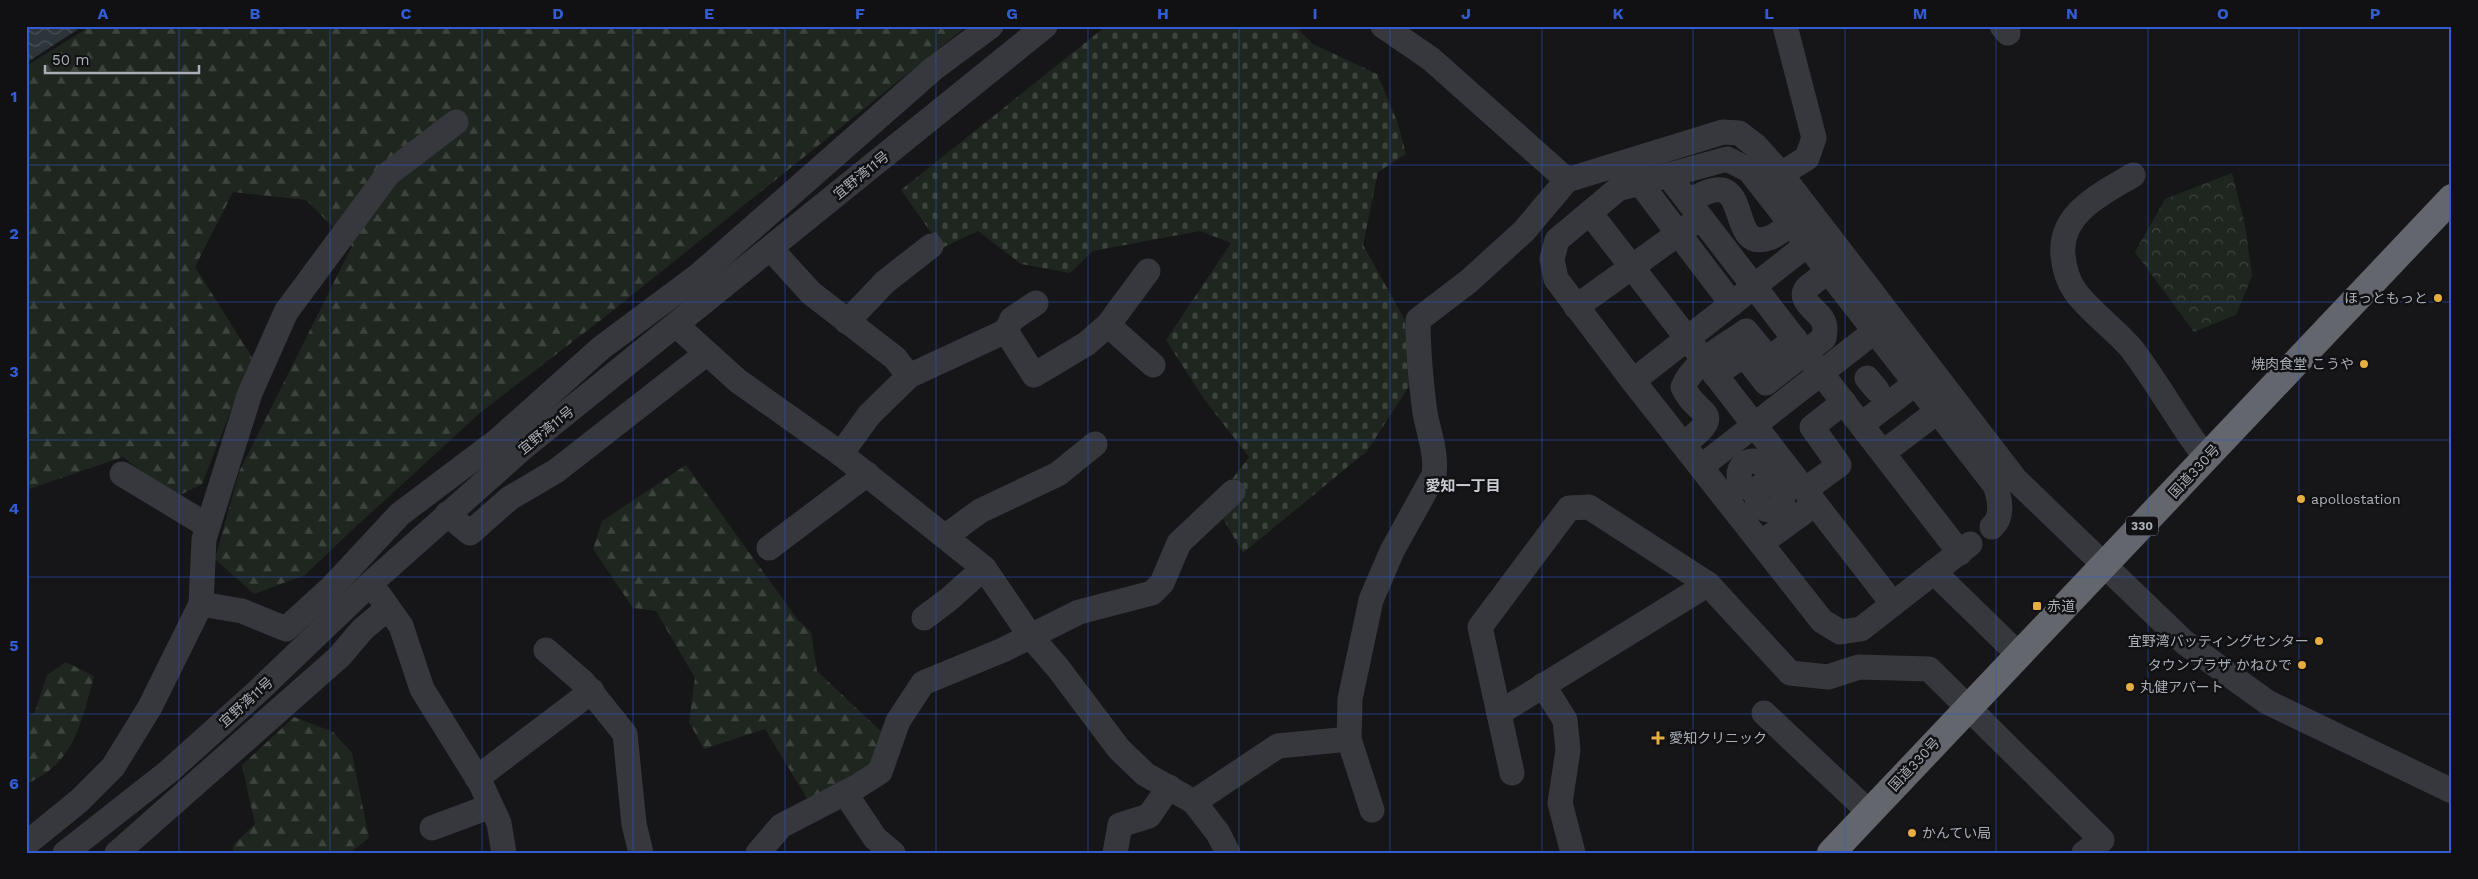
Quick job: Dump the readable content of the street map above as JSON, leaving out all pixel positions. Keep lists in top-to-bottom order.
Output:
{
  "streets": {
    "highway": ["国道330号", "330"],
    "street": ["宜野湾11号"]
  },
  "districts": ["愛知一丁目"],
  "places": {
    "other": [
      "ほっともっと",
      "焼肉食堂 こうや",
      "apollostation",
      "宜野湾バッティングセンター",
      "タウンプラザ かねひで",
      "丸健アパート",
      "かんてい局"
    ],
    "transit": ["赤道"],
    "health": ["愛知クリニック"]
  },
  "scale_bar": "50 m",
  "grid": {
    "columns": [
      "A",
      "B",
      "C",
      "D",
      "E",
      "F",
      "G",
      "H",
      "I",
      "J",
      "K",
      "L",
      "M",
      "N",
      "O",
      "P"
    ],
    "rows": [
      "1",
      "2",
      "3",
      "4",
      "5",
      "6"
    ]
  }
}
